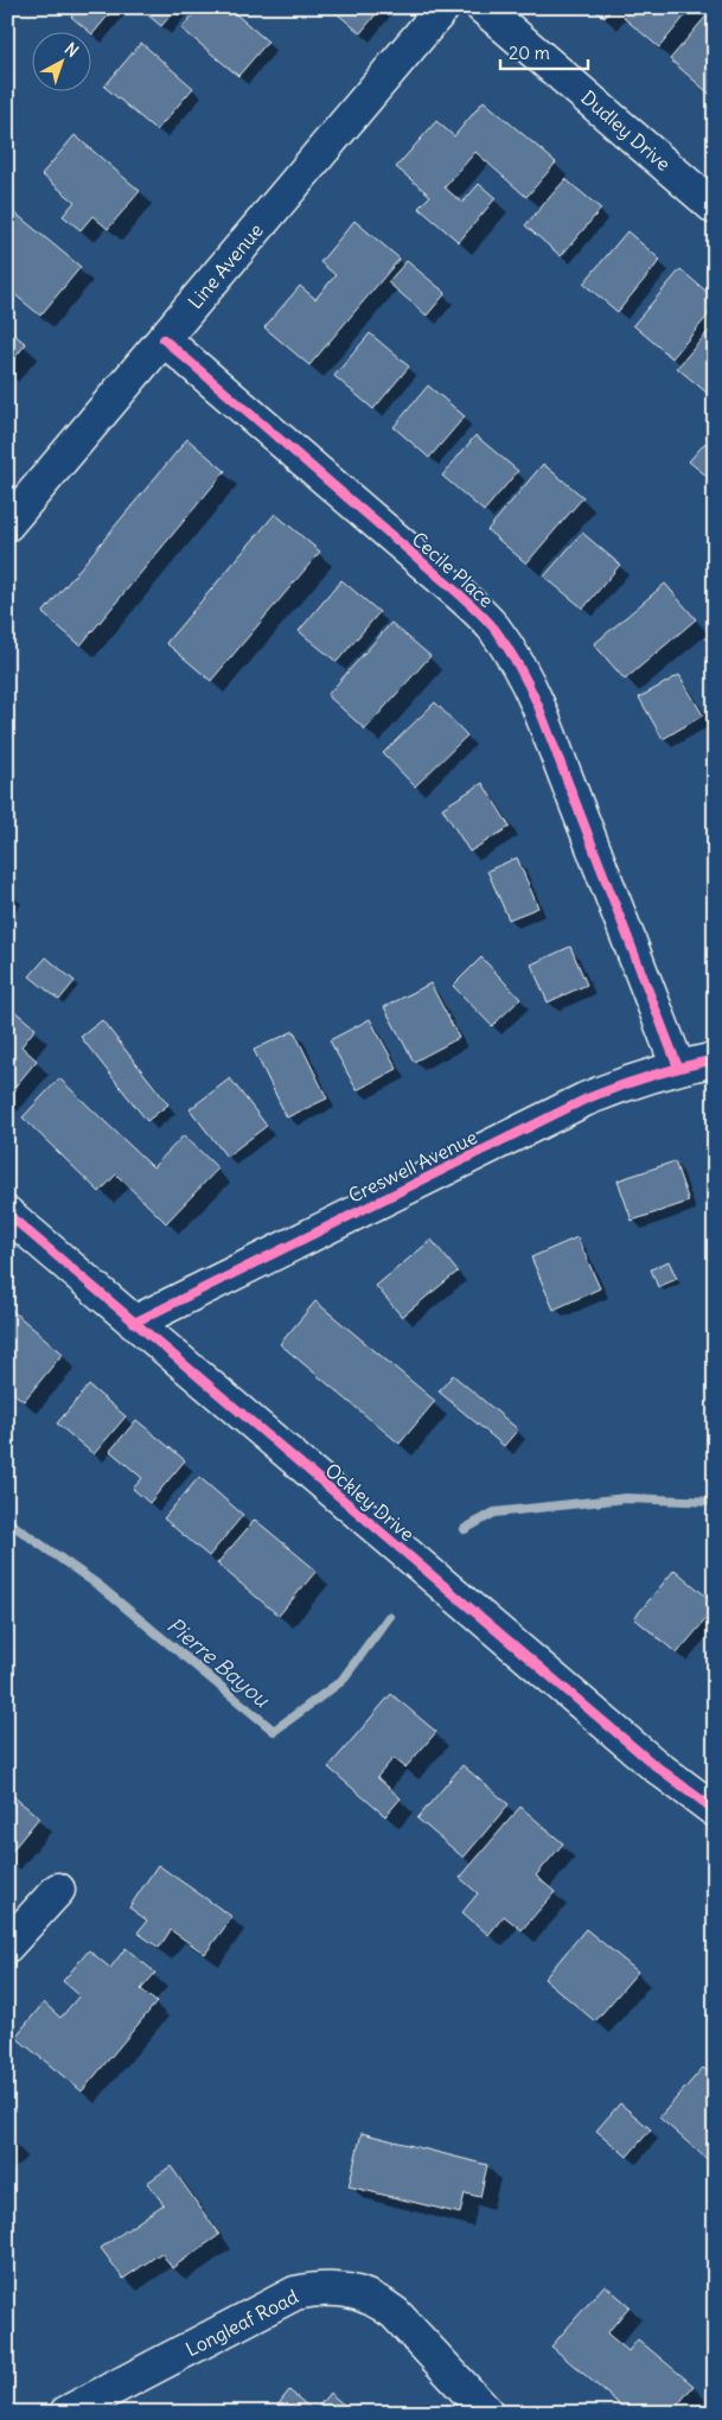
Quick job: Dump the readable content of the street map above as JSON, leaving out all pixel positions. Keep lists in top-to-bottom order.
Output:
{
  "streets": {
    "street": [
      "Dudley Drive",
      "Line Avenue",
      "Cecile Place",
      "Creswell Avenue",
      "Ockley Drive",
      "Longleaf Road"
    ]
  },
  "crossings": [
    ["Line Avenue", "Cecile Place"],
    ["Cecile Place", "Creswell Avenue"],
    ["Creswell Avenue", "Ockley Drive"]
  ],
  "water": ["Pierre Bayou"],
  "scale_bar": "20 m",
  "north": "top right"
}
